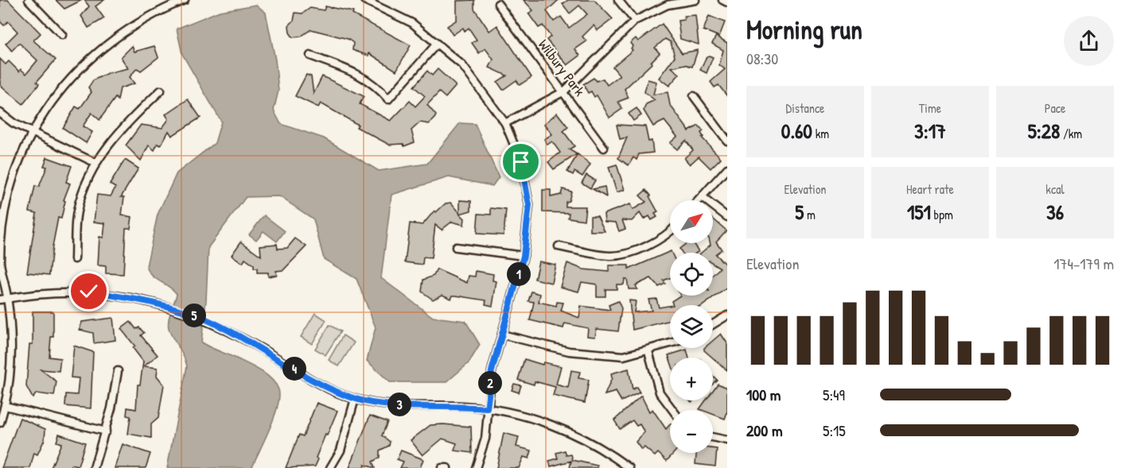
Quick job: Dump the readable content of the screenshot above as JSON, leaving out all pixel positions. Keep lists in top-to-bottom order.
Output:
{
  "streets": {
    "street": ["Wilbury Park"]
  },
  "north": "top right",
  "page": {
    "heading": ["Morning run", "08:30"],
    "stats": [
      ["Distance", "0.60 km"],
      ["Time", "3:17"],
      ["Pace", "5:28 /km"],
      ["Elevation", "5 m"],
      ["Heart rate", "151 bpm"],
      ["kcal", "36"]
    ],
    "map_buttons": ["+", "−"],
    "chart": ["Elevation", "174–179 m"],
    "pins": [
      "1",
      "5",
      "4",
      "2",
      "3"
    ],
    "list": [
      {
        "name": "100 m",
        "note": "5:49"
      },
      {
        "name": "200 m",
        "note": "5:15"
      }
    ]
  }
}
